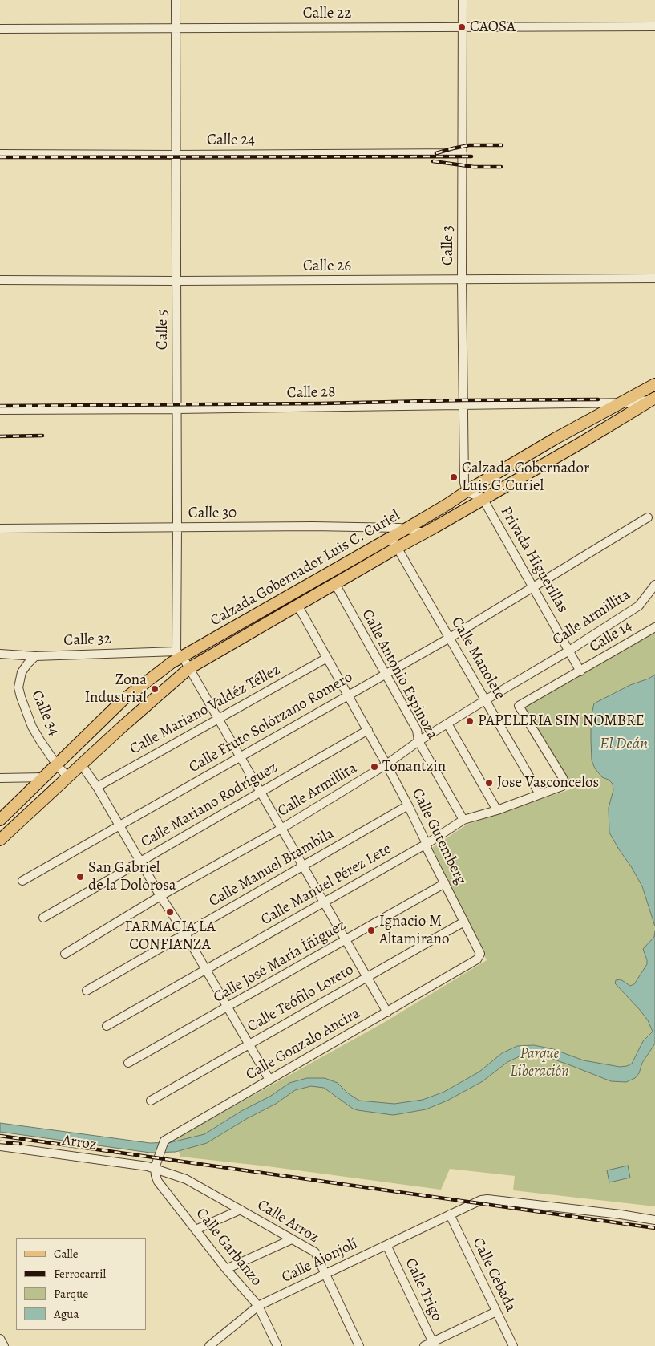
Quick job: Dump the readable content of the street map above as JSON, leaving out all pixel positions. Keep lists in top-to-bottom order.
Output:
{
  "streets": {
    "main road": ["Calzada Gobernador Luis C. Curiel"],
    "street": [
      "Calle 22",
      "Calle 24",
      "Calle 3",
      "Calle 26",
      "Calle 5",
      "Calle 28",
      "Calle 30",
      "Privada Higuerillas",
      "Calle Armillita",
      "Calle 14",
      "Calle 32",
      "Calle Manolete",
      "Calle Antonio Espinoza",
      "Calle Mariano Valdéz Téllez",
      "Calle 34",
      "Calle Fruto Solórzano Romero",
      "Calle Mariano Rodríguez",
      "Calle Gutemberg",
      "Calle Manuel Brambila",
      "Calle Manuel Pérez Lete",
      "Calle José María Íñiguez",
      "Calle Teófilo Loreto",
      "Calle Gonzalo Ancira",
      "Arroz",
      "Calle Arroz",
      "Calle Garbanzo",
      "Calle Ajonjolí",
      "Calle Cebada",
      "Calle Trigo"
    ]
  },
  "crossings": [
    ["Calle 22", "Calle 3"],
    ["Calle 22", "Calle 5"],
    ["Calle 24", "Calle 3"],
    ["Calle 24", "Calle 5"],
    ["Calle 3", "Calle 26"],
    ["Calle 3", "Calle 28"],
    ["Calle 3", "Privada Higuerillas"],
    ["Calle 3", "Calzada Gobernador Luis C. Curiel"],
    ["Calle 26", "Calle 5"],
    ["Calle 5", "Calle 28"],
    ["Calle 5", "Calle 30"],
    ["Calle 5", "Calzada Gobernador Luis C. Curiel"],
    ["Calle 5", "Calle 32"],
    ["Calle 28", "Calzada Gobernador Luis C. Curiel"],
    ["Calle 30", "Calzada Gobernador Luis C. Curiel"],
    ["Privada Higuerillas", "Calzada Gobernador Luis C. Curiel"],
    ["Privada Higuerillas", "Calle Armillita"],
    ["Privada Higuerillas", "Calle 14"],
    ["Privada Higuerillas", "Calle Fruto Solórzano Romero"],
    ["Calzada Gobernador Luis C. Curiel", "Calle 32"],
    ["Calzada Gobernador Luis C. Curiel", "Calle Manolete"],
    ["Calzada Gobernador Luis C. Curiel", "Calle Antonio Espinoza"],
    ["Calzada Gobernador Luis C. Curiel", "Calle 34"],
    ["Calzada Gobernador Luis C. Curiel", "Calle Gutemberg"],
    ["Calle Armillita", "Calle Manolete"],
    ["Calle Armillita", "Calle Antonio Espinoza"],
    ["Calle Armillita", "Calle Gutemberg"],
    ["Calle 14", "Calle Manuel Pérez Lete"],
    ["Calle 32", "Calle 34"],
    ["Calle Manolete", "Calle Fruto Solórzano Romero"],
    ["Calle Manolete", "Calle Manuel Pérez Lete"],
    ["Calle Antonio Espinoza", "Calle Fruto Solórzano Romero"],
    ["Calle Antonio Espinoza", "Calle Manuel Pérez Lete"],
    ["Calle Mariano Valdéz Téllez", "Calle Gutemberg"],
    ["Calle Fruto Solórzano Romero", "Calle Gutemberg"],
    ["Calle Mariano Rodríguez", "Calle Gutemberg"],
    ["Calle Gutemberg", "Calle Manuel Brambila"],
    ["Calle Gutemberg", "Calle Manuel Pérez Lete"],
    ["Calle Gutemberg", "Calle José María Íñiguez"],
    ["Calle Gutemberg", "Calle Teófilo Loreto"],
    ["Calle Gutemberg", "Calle Gonzalo Ancira"],
    ["Calle Gonzalo Ancira", "Arroz"],
    ["Calle Gonzalo Ancira", "Calle Arroz"],
    ["Calle Gonzalo Ancira", "Calle Garbanzo"],
    ["Arroz", "Calle Arroz"],
    ["Arroz", "Calle Garbanzo"],
    ["Calle Arroz", "Calle Garbanzo"],
    ["Calle Arroz", "Calle Ajonjolí"],
    ["Calle Garbanzo", "Calle Ajonjolí"],
    ["Calle Ajonjolí", "Calle Cebada"],
    ["Calle Ajonjolí", "Calle Trigo"]
  ],
  "water": ["El Deán"],
  "parks": ["Parque Liberación"],
  "places": [
    "CAOSA",
    "Calzada Gobernador Luis G.Curiel",
    "Zona Industrial",
    "PAPELERIA SIN NOMBRE",
    "Tonantzin",
    "Jose Vasconcelos",
    "San Gabriel de la Dolorosa",
    "FARMACIA LA CONFIANZA",
    "Ignacio M Altamirano"
  ],
  "legend": [
    "Calle",
    "Ferrocarril",
    "Parque",
    "Agua"
  ]
}
